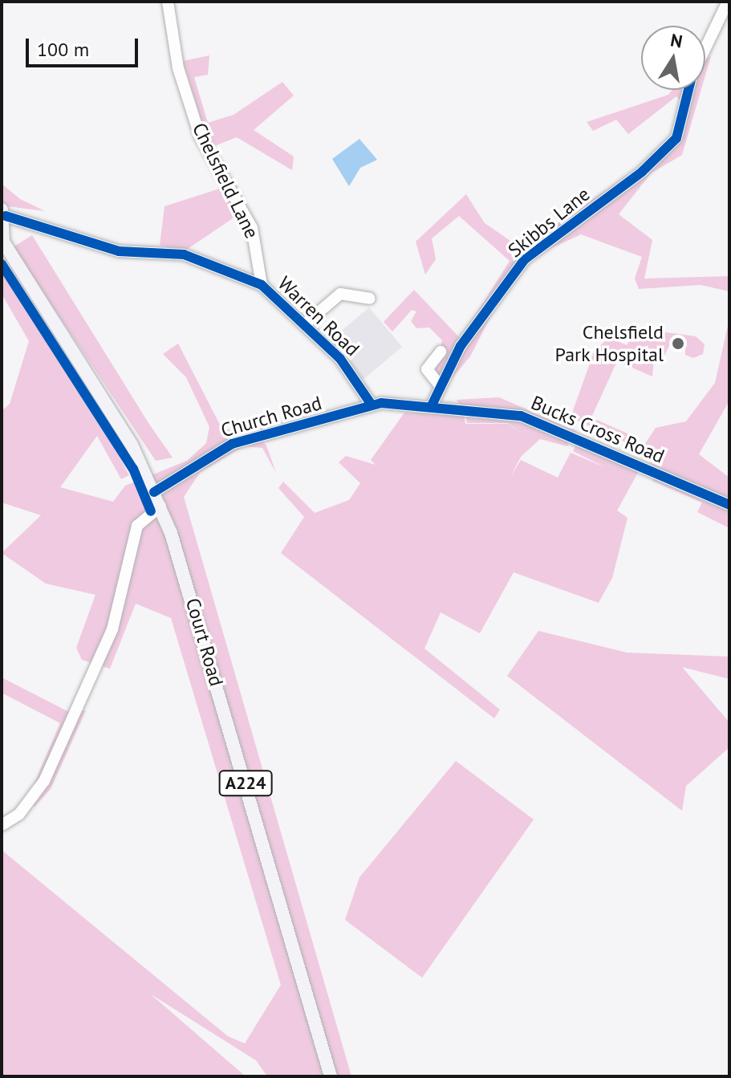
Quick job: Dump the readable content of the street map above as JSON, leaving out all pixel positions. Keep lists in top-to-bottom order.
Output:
{
  "streets": {
    "main road": ["Court Road", "A224"],
    "street": [
      "Chelsfield Lane",
      "Skibbs Lane",
      "Warren Road",
      "Church Road",
      "Bucks Cross Road"
    ]
  },
  "crossings": [
    ["Chelsfield Lane", "Warren Road"],
    ["Skibbs Lane", "Bucks Cross Road"],
    ["Warren Road", "Church Road"],
    ["Warren Road", "Bucks Cross Road"],
    ["Warren Road", "Court Road"],
    ["Church Road", "Bucks Cross Road"],
    ["Church Road", "Court Road"]
  ],
  "places": ["Chelsfield Park Hospital"],
  "scale_bar": "100 m",
  "north": "top"
}
